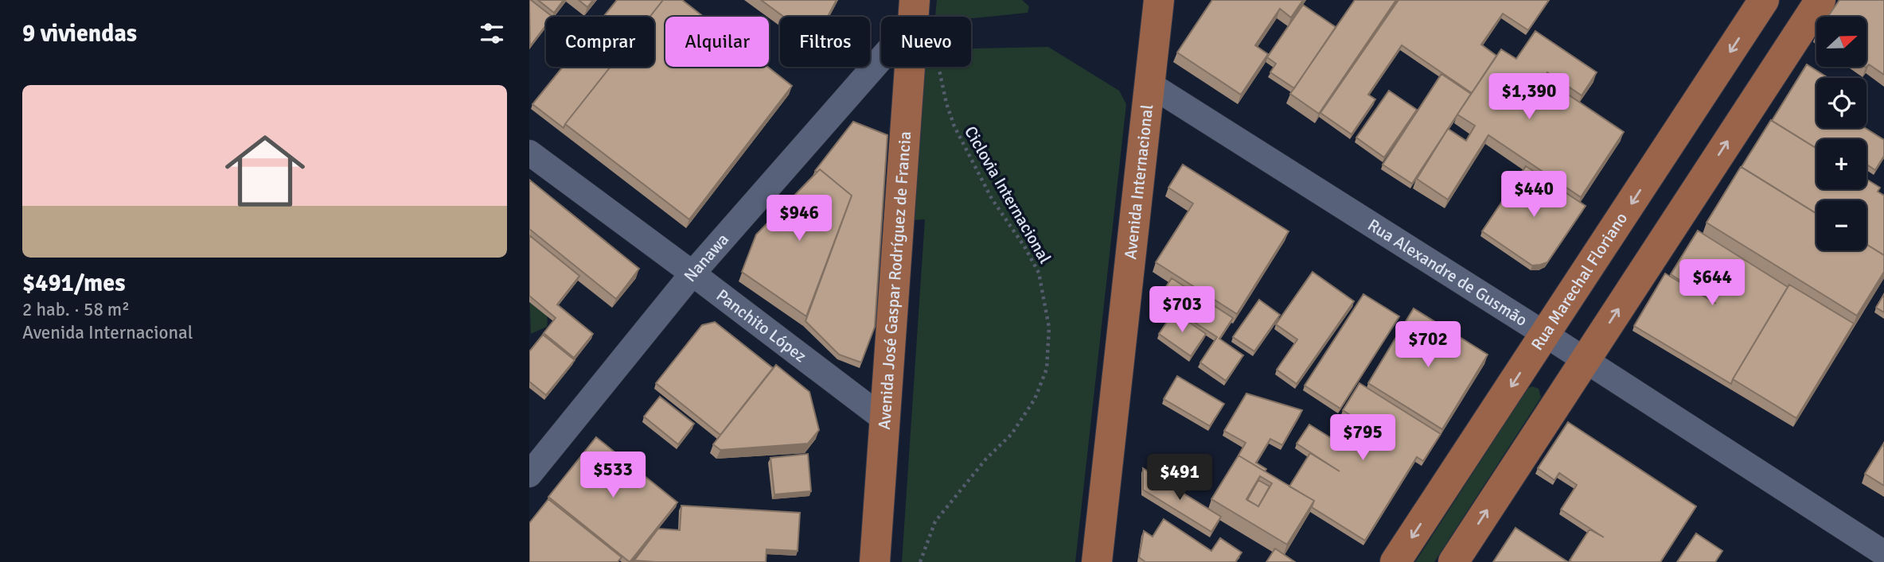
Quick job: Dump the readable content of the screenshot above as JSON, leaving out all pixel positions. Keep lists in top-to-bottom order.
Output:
{
  "streets": {
    "main road": ["Avenida Internacional", "Avenida José Gaspar Rodríguez de Francia", "Rua Marechal Floriano"],
    "street": ["Nanawa", "Rua Alexandre de Gusmão", "Panchito López"],
    "path": ["Ciclovia Internacional"]
  },
  "crossings": [
    ["Avenida Internacional", "Rua Alexandre de Gusmão"],
    ["Nanawa", "Avenida José Gaspar Rodríguez de Francia"],
    ["Nanawa", "Panchito López"],
    ["Rua Alexandre de Gusmão", "Rua Marechal Floriano"],
    ["Avenida José Gaspar Rodríguez de Francia", "Panchito López"]
  ],
  "north": "right",
  "page": {
    "heading": "9 viviendas",
    "map_buttons": ["+", "−"],
    "chip": [
      "Comprar",
      "Alquilar",
      "Filtros",
      "Nuevo"
    ],
    "list": [
      {
        "name": "$491/mes",
        "note": "2 hab. · 58 m² · Avenida Internacional"
      }
    ],
    "price": [
      "$1,390",
      "$440",
      "$946",
      "$644",
      "$703",
      "$702",
      "$795",
      "$533",
      "$491"
    ]
  }
}
